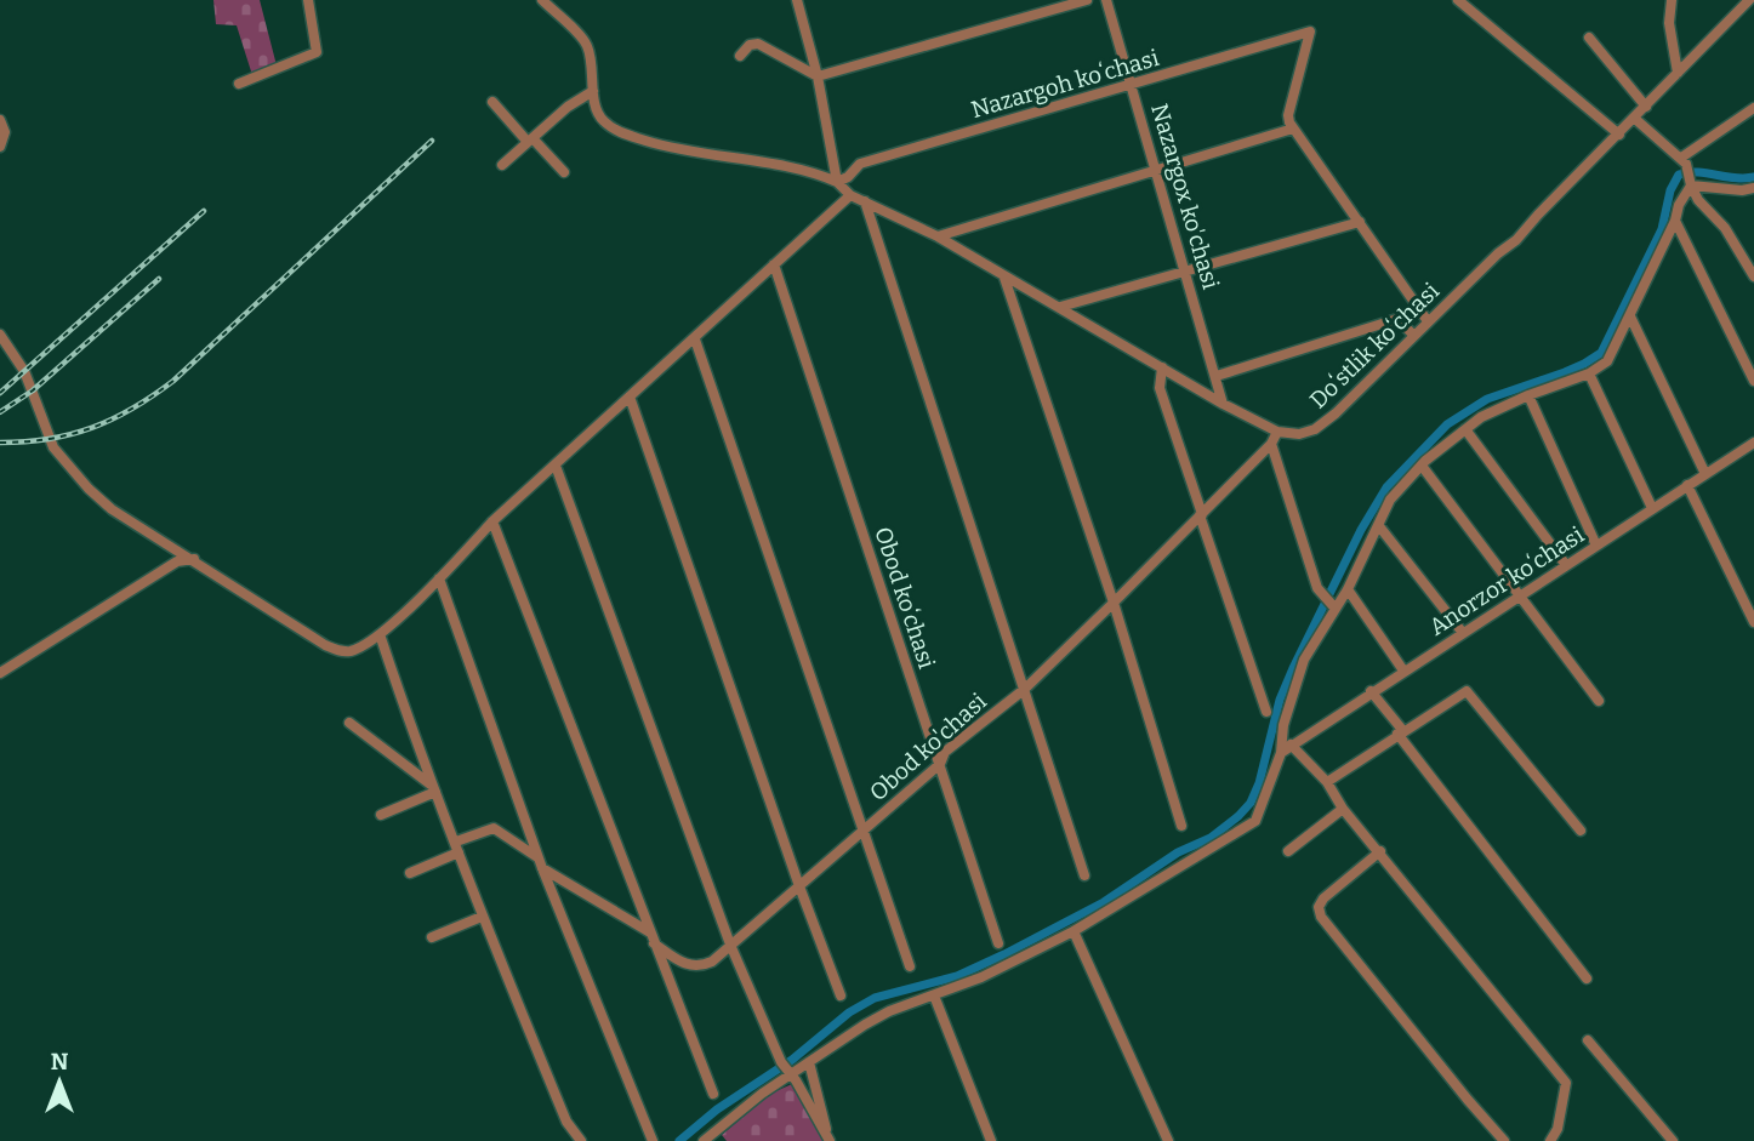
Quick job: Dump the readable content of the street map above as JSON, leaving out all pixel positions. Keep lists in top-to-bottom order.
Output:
{
  "streets": {
    "street": [
      "Nazargoh koʻchasi",
      "Nazargox ko'chasi",
      "Doʻstlik koʻchasi",
      "Anorzor koʻchasi",
      "Obod koʻchasi",
      "Obod ko'chasi"
    ]
  },
  "crossings": [
    ["Nazargoh koʻchasi", "Nazargox ko'chasi"],
    ["Doʻstlik koʻchasi", "Obod ko'chasi"],
    ["Obod koʻchasi", "Obod ko'chasi"]
  ],
  "north": "top"
}
